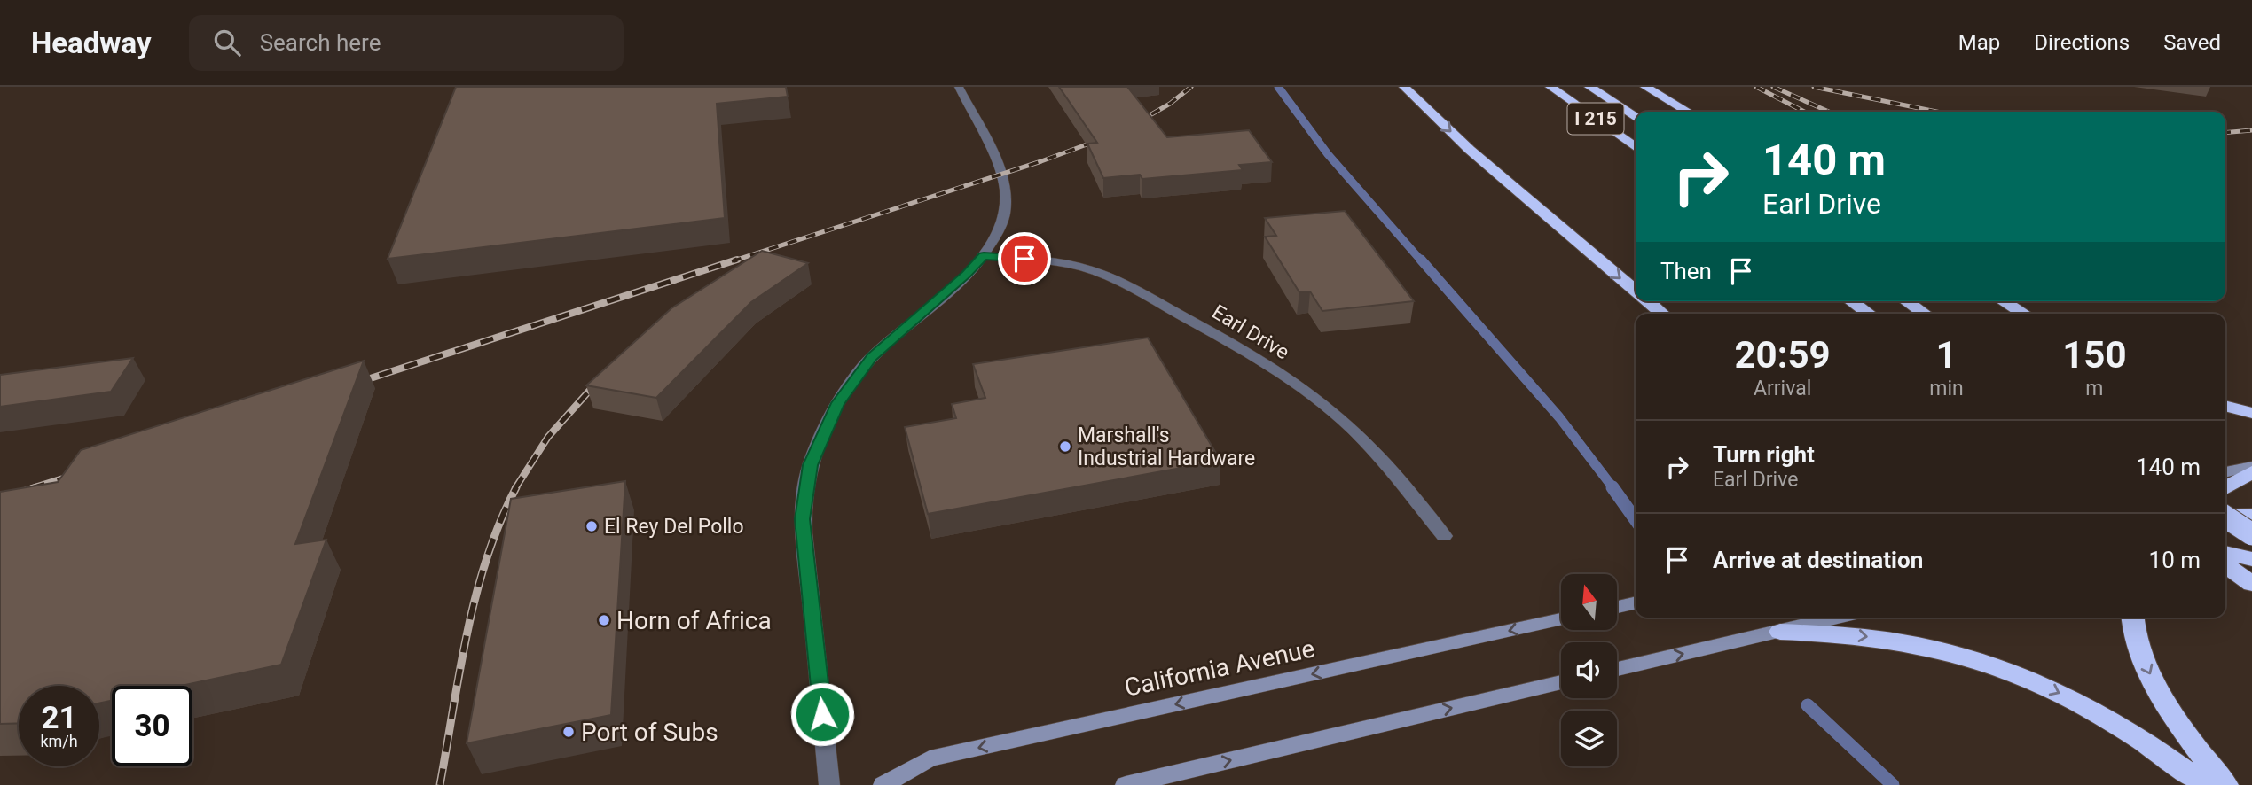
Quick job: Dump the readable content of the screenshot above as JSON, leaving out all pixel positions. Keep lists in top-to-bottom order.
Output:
{
  "streets": {
    "highway": ["I 215"],
    "main road": ["California Avenue"],
    "street": ["Earl Drive"]
  },
  "places": [
    "Marshall's Industrial Hardware",
    "El Rey Del Pollo",
    "Horn of Africa",
    "Port of Subs"
  ],
  "north": "top",
  "page": {
    "header": "Headway",
    "search": "Search here",
    "nav": ["Map", "Directions", "Saved"],
    "turn": ["140 m", "Earl Drive"],
    "then": "Then",
    "eta": [
      "20:59",
      "Arrival",
      "1",
      "min",
      "150",
      "m"
    ],
    "list": [
      {
        "name": "Turn right",
        "note": "Earl Drive",
        "value": "140 m"
      },
      {
        "name": "Arrive at destination",
        "value": "10 m"
      }
    ],
    "speed": "21 km/h",
    "limit": "30"
  }
}
